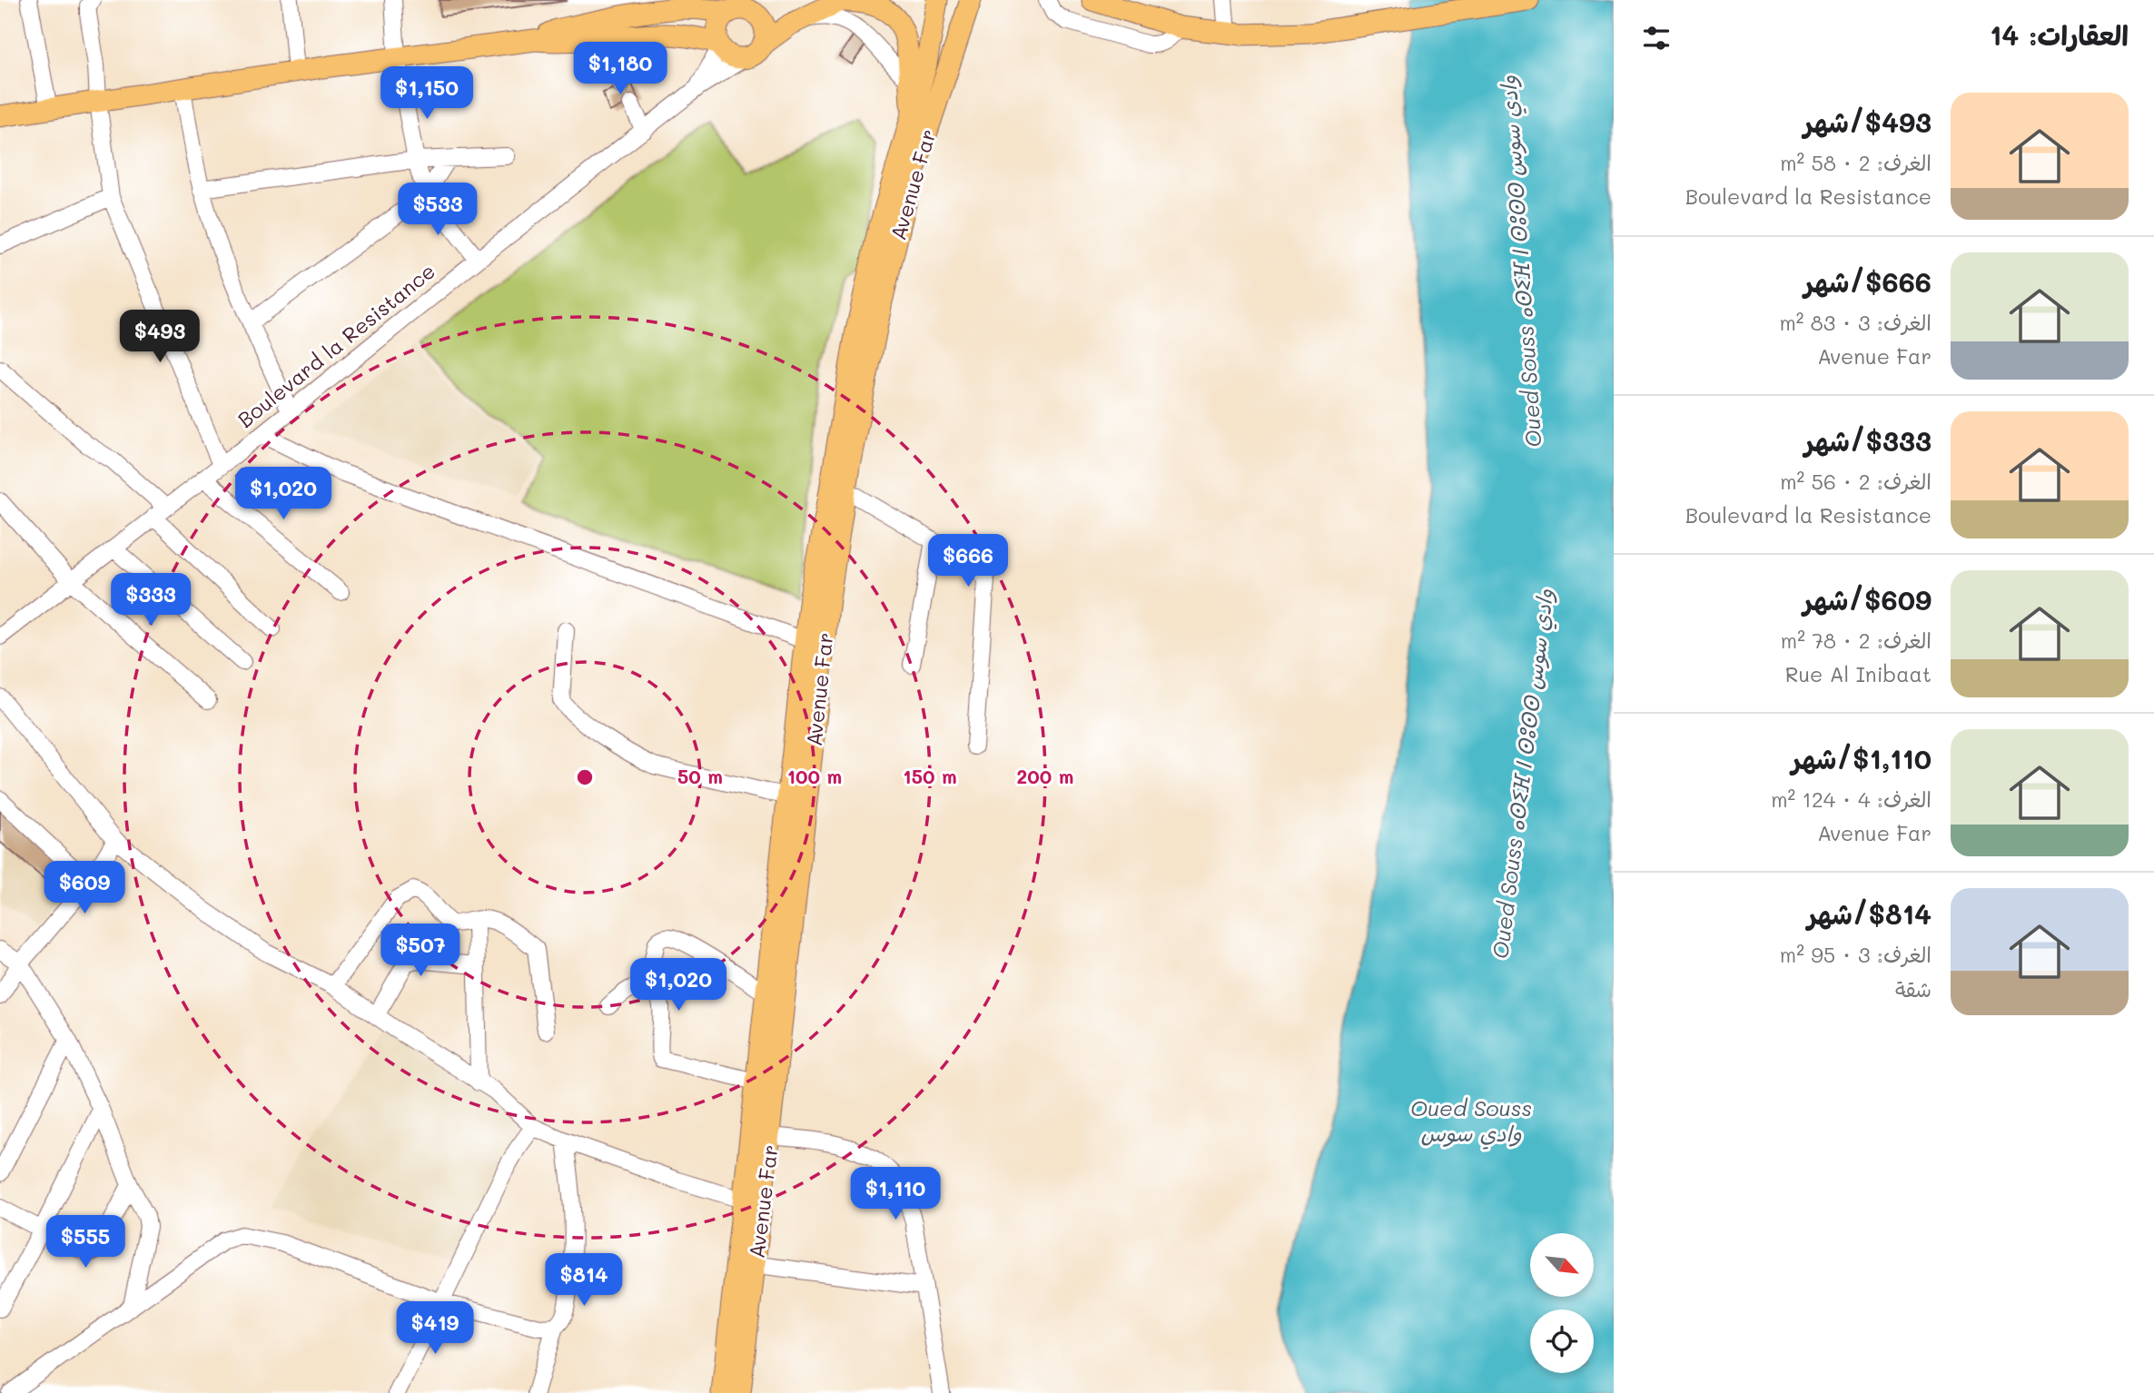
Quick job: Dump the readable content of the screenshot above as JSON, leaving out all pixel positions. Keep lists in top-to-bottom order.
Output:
{
  "streets": {
    "main road": ["Avenue Far"],
    "street": ["Boulevard la Resistance"]
  },
  "water": ["Oued Souss ⴰⵙⵉⴼ ⵏ ⵙⵓⵙⵙ وادي سوس", "Oued Souss وادي سوس"],
  "north": "bottom right",
  "page": {
    "heading": "العقارات: 14",
    "price": [
      "$1,180",
      "$1,150",
      "$533",
      "$493",
      "$1,020",
      "$666",
      "$333",
      "$609",
      "$507",
      "$1,020",
      "$1,110",
      "$555",
      "$814",
      "$419"
    ],
    "list": [
      {
        "name": "$493/شهر",
        "note": "الغرف: 2 · 58 m² · Boulevard la Resistance"
      },
      {
        "name": "$666/شهر",
        "note": "الغرف: 3 · 83 m² · Avenue Far"
      },
      {
        "name": "$333/شهر",
        "note": "الغرف: 2 · 56 m² · Boulevard la Resistance"
      },
      {
        "name": "$609/شهر",
        "note": "الغرف: 2 · 78 m² · Rue Al Inibaat"
      },
      {
        "name": "$1,110/شهر",
        "note": "الغرف: 4 · 124 m² · Avenue Far"
      },
      {
        "name": "$814/شهر",
        "note": "الغرف: 3 · 95 m² · شقة"
      }
    ]
  },
  "rings": [
    "50 m",
    "100 m",
    "150 m",
    "200 m"
  ]
}
